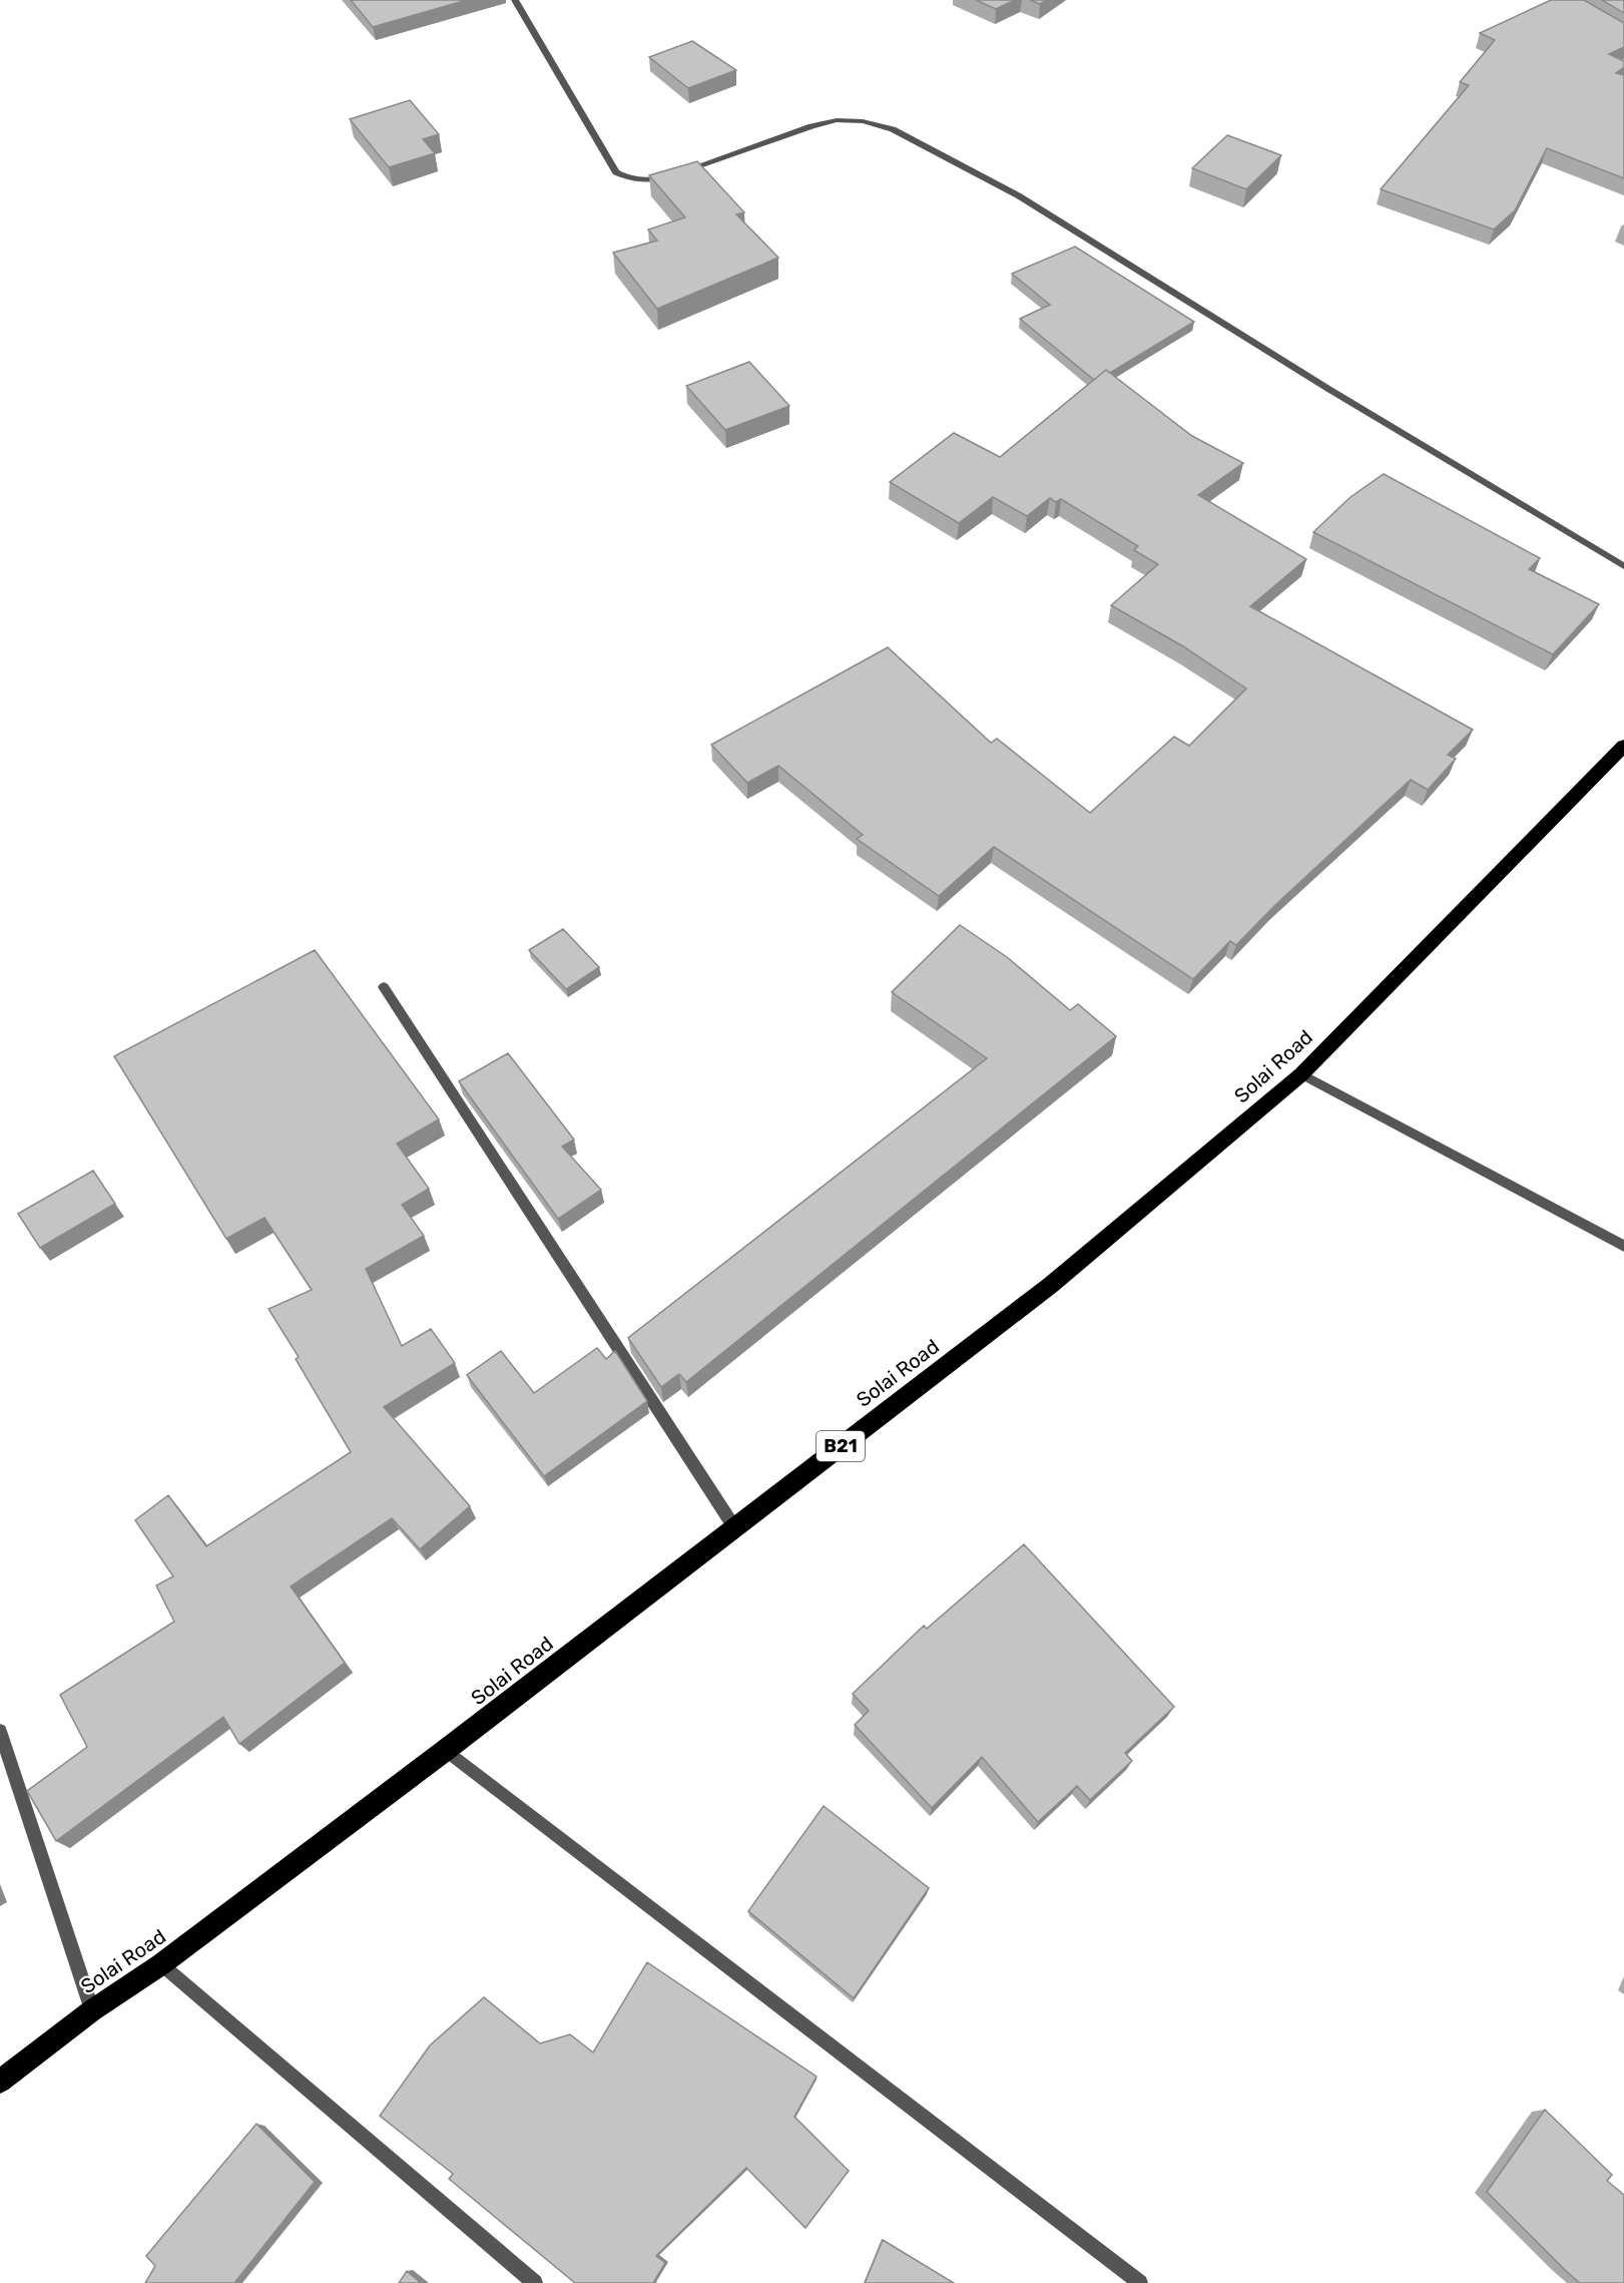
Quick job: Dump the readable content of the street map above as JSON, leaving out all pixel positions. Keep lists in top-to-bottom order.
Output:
{
  "streets": {
    "highway": ["Solai Road", "B21"]
  }
}
